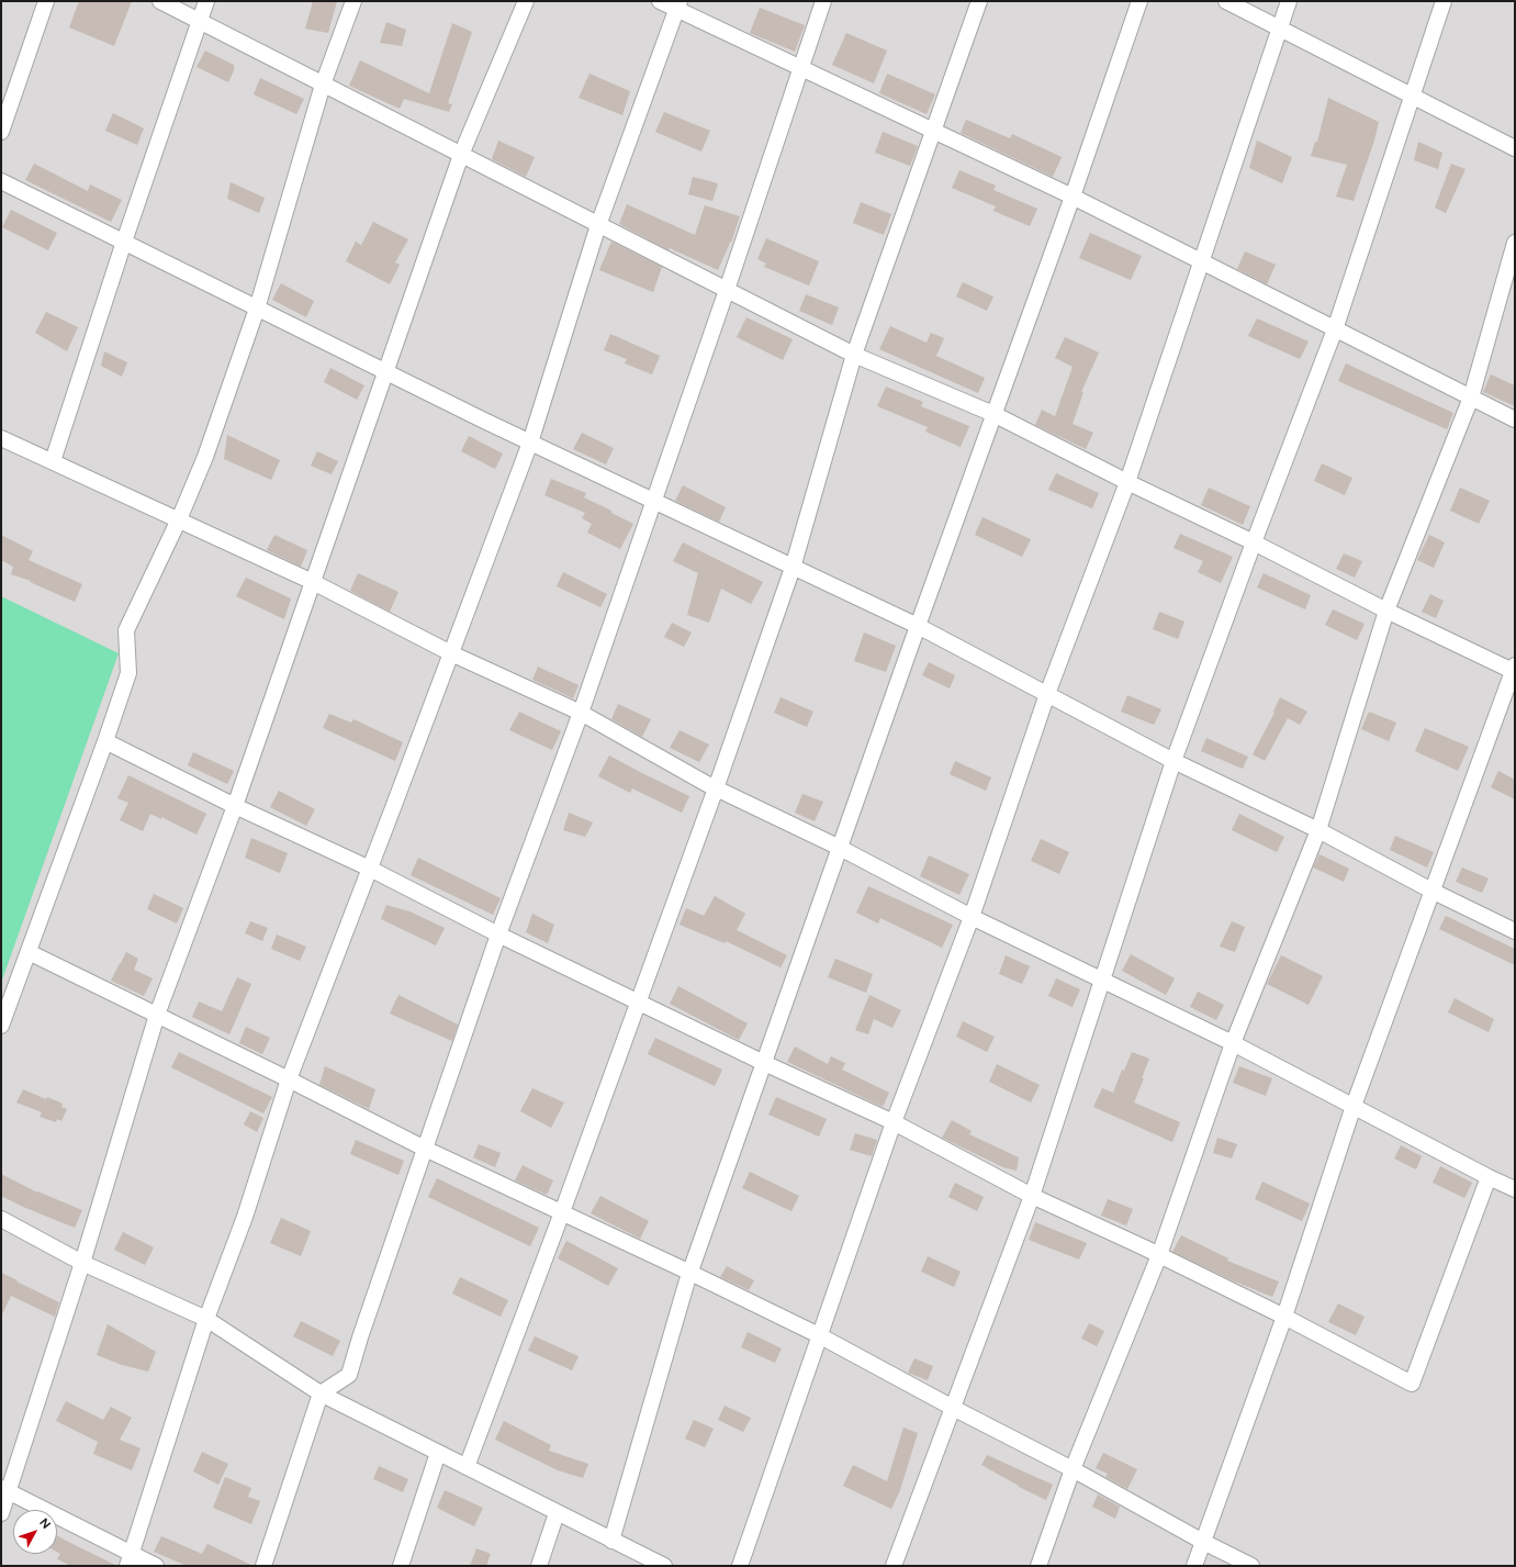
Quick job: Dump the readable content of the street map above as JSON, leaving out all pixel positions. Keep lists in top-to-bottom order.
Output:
{
  "north": "top right"
}
